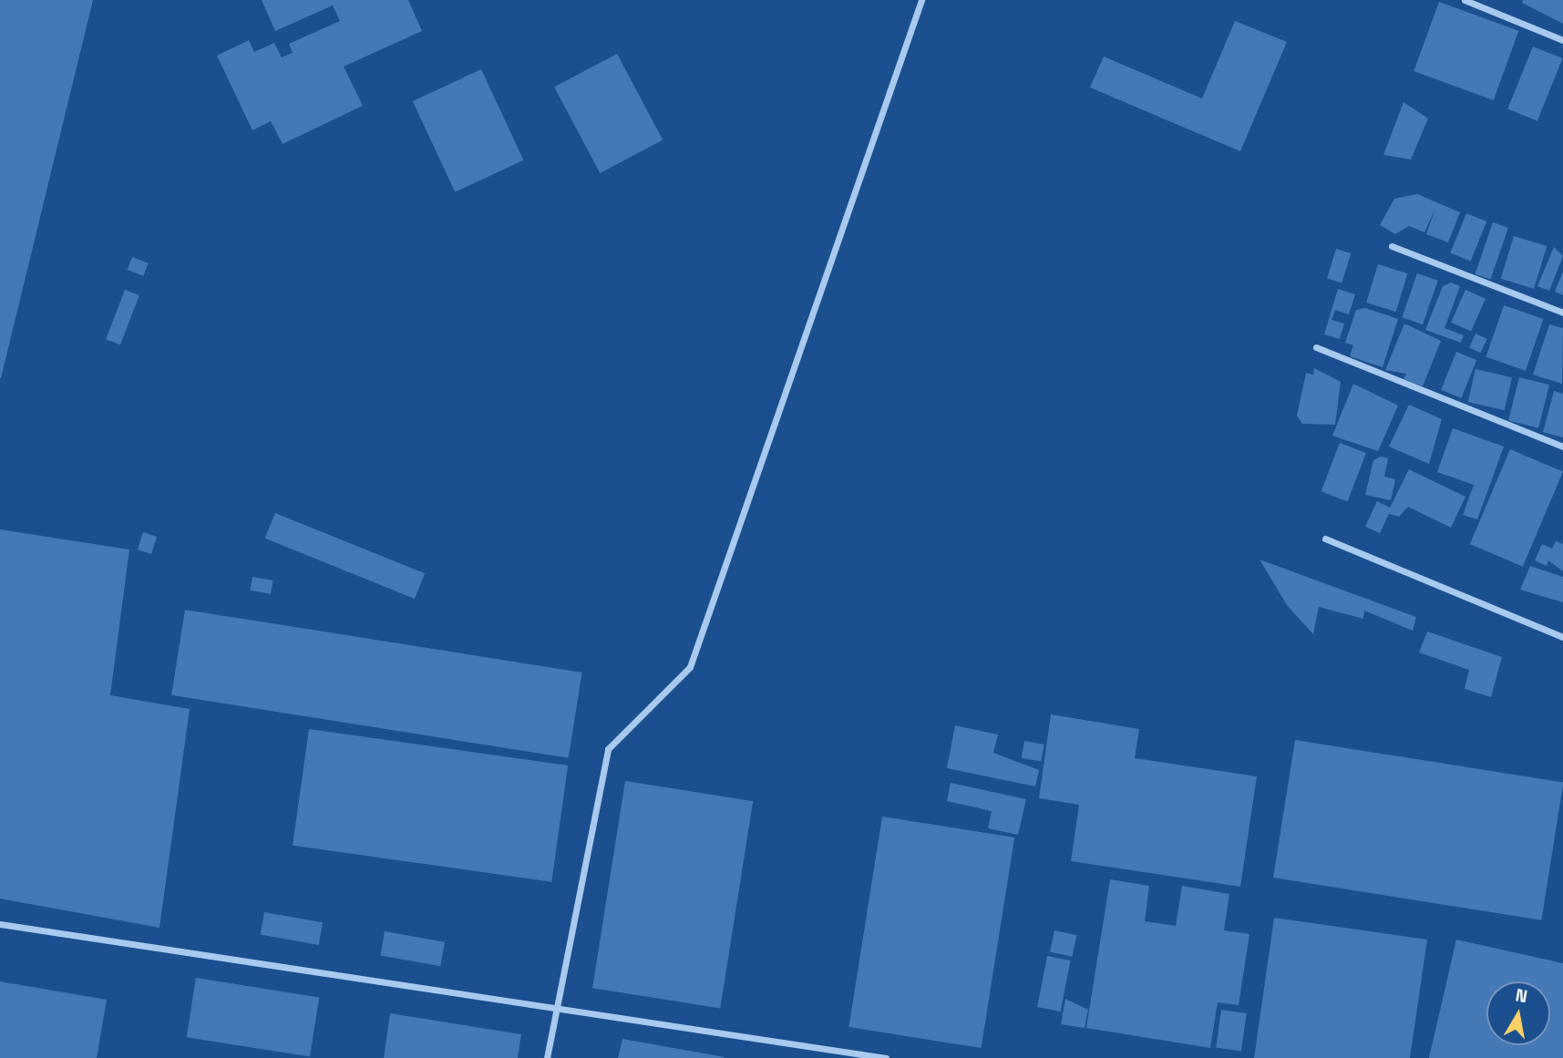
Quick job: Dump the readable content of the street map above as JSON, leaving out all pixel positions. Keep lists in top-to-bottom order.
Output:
{
  "north": "top"
}
